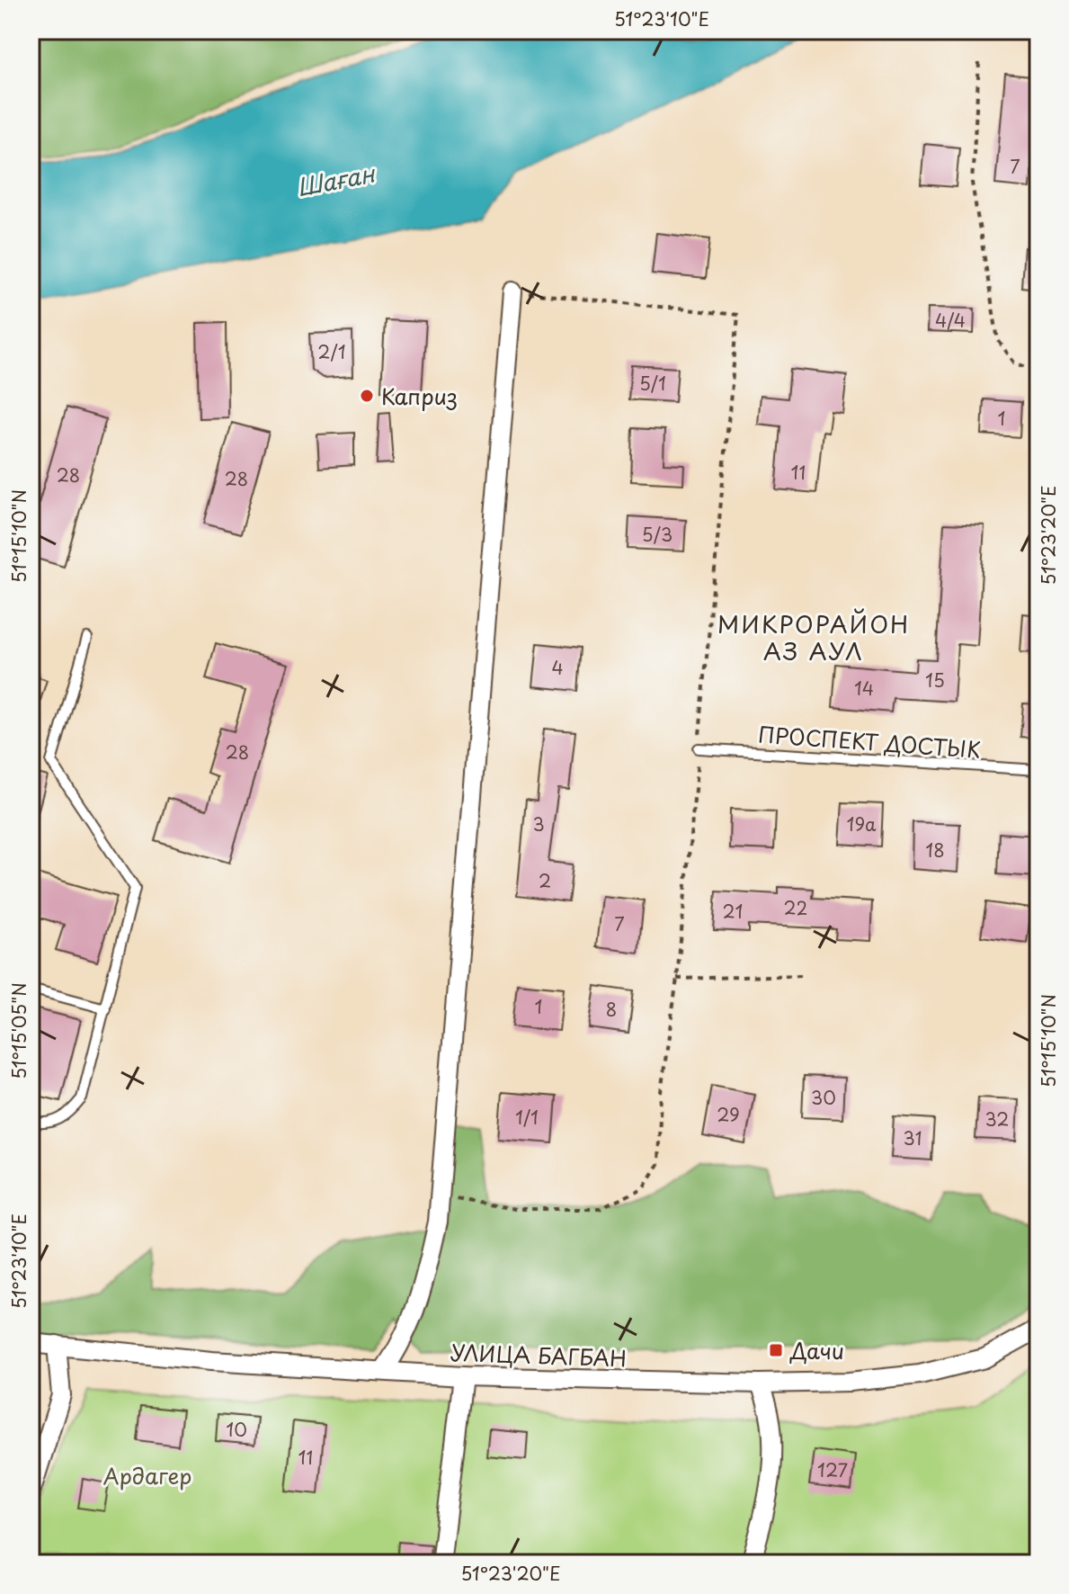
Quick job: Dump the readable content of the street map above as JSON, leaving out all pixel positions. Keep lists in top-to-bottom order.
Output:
{
  "streets": {
    "street": ["УЛИЦА БАГБАН"],
    "lane": ["ПРОСПЕКТ ДОСТЫК"]
  },
  "districts": ["МИКРОРАЙОН АЗ АУЛ"],
  "water": ["Шаған"],
  "parks": ["Ардагер"],
  "places": {
    "other": ["Каприз"],
    "transit": ["Дачи"]
  },
  "house_numbers": [
    "7",
    "4/4",
    "2/1",
    "5/1",
    "1",
    "11",
    "28",
    "28",
    "5/3",
    "4",
    "15",
    "14",
    "28",
    "3",
    "19а",
    "18",
    "2",
    "22",
    "21",
    "7",
    "1",
    "8",
    "30",
    "29",
    "1/1",
    "32",
    "31",
    "10",
    "11",
    "127"
  ],
  "coordinates": [
    "51°23'10\"E",
    "51°23'20\"E",
    "51°15'10\"N",
    "51°15'05\"N"
  ]
}
